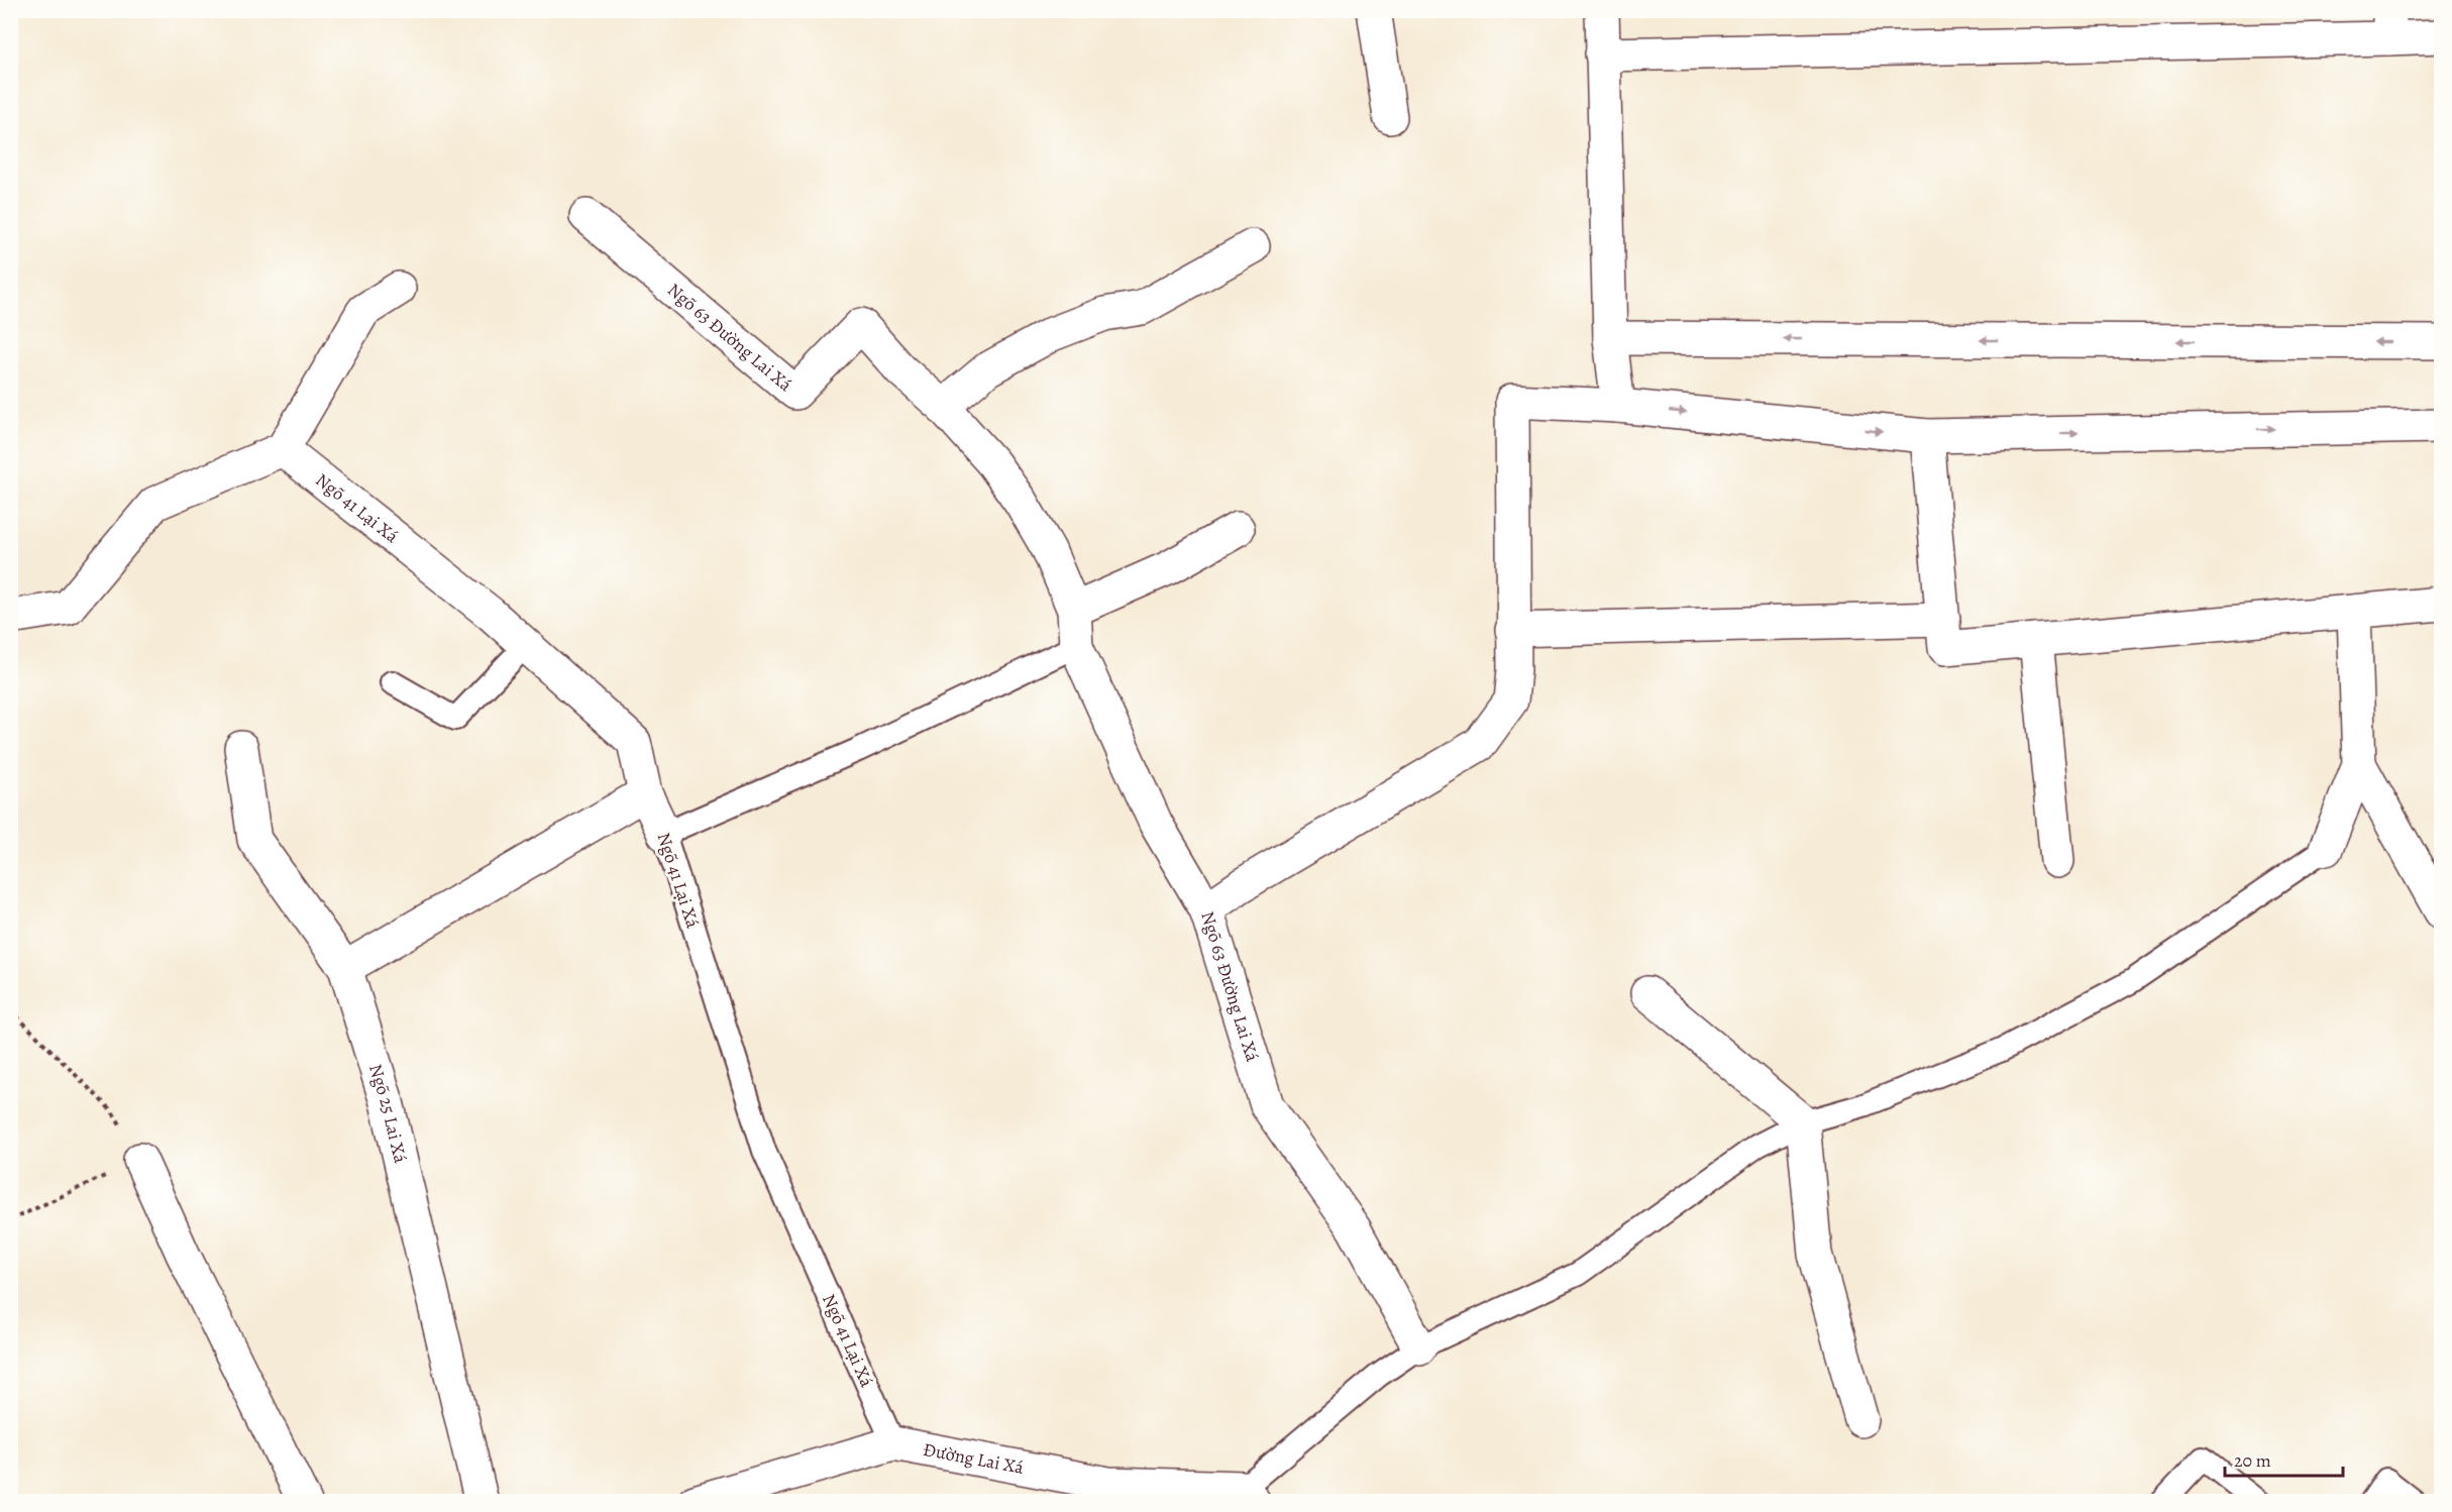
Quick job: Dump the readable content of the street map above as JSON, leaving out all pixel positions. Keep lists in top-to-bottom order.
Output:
{
  "streets": {
    "street": [
      "Ngõ 63 Đường Lai Xá",
      "Ngõ 41 Lại Xá",
      "Ngõ 25 Lai Xá",
      "Đường Lai Xá"
    ]
  },
  "crossings": [
    ["Ngõ 41 Lại Xá", "Đường Lai Xá"]
  ],
  "scale_bar": "20 m"
}
